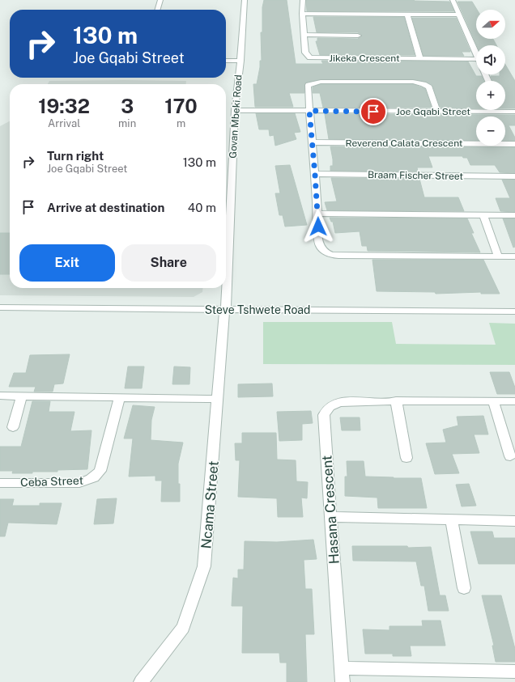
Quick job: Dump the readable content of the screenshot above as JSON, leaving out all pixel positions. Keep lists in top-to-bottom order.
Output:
{
  "streets": {
    "street": [
      "Jikeka Crescent",
      "Joe Gqabi Street",
      "Govan Mbeki Road",
      "Reverend Calata Crescent",
      "Braam Fischer Street",
      "Steve Tshwete Road",
      "Ceba Street",
      "Ncama Street",
      "Hasana Crescent"
    ]
  },
  "crossings": [
    ["Joe Gqabi Street", "Govan Mbeki Road"],
    ["Govan Mbeki Road", "Steve Tshwete Road"],
    ["Govan Mbeki Road", "Ncama Street"],
    ["Steve Tshwete Road", "Ncama Street"]
  ],
  "north": "right",
  "page": {
    "map_buttons": ["+", "−"],
    "turn": ["130 m", "Joe Gqabi Street"],
    "eta": [
      "19:32",
      "Arrival",
      "3",
      "min",
      "170",
      "m"
    ],
    "list": [
      {
        "name": "Turn right",
        "note": "Joe Gqabi Street",
        "value": "130 m"
      },
      {
        "name": "Arrive at destination",
        "value": "40 m"
      }
    ],
    "buttons": ["Exit", "Share"]
  }
}
